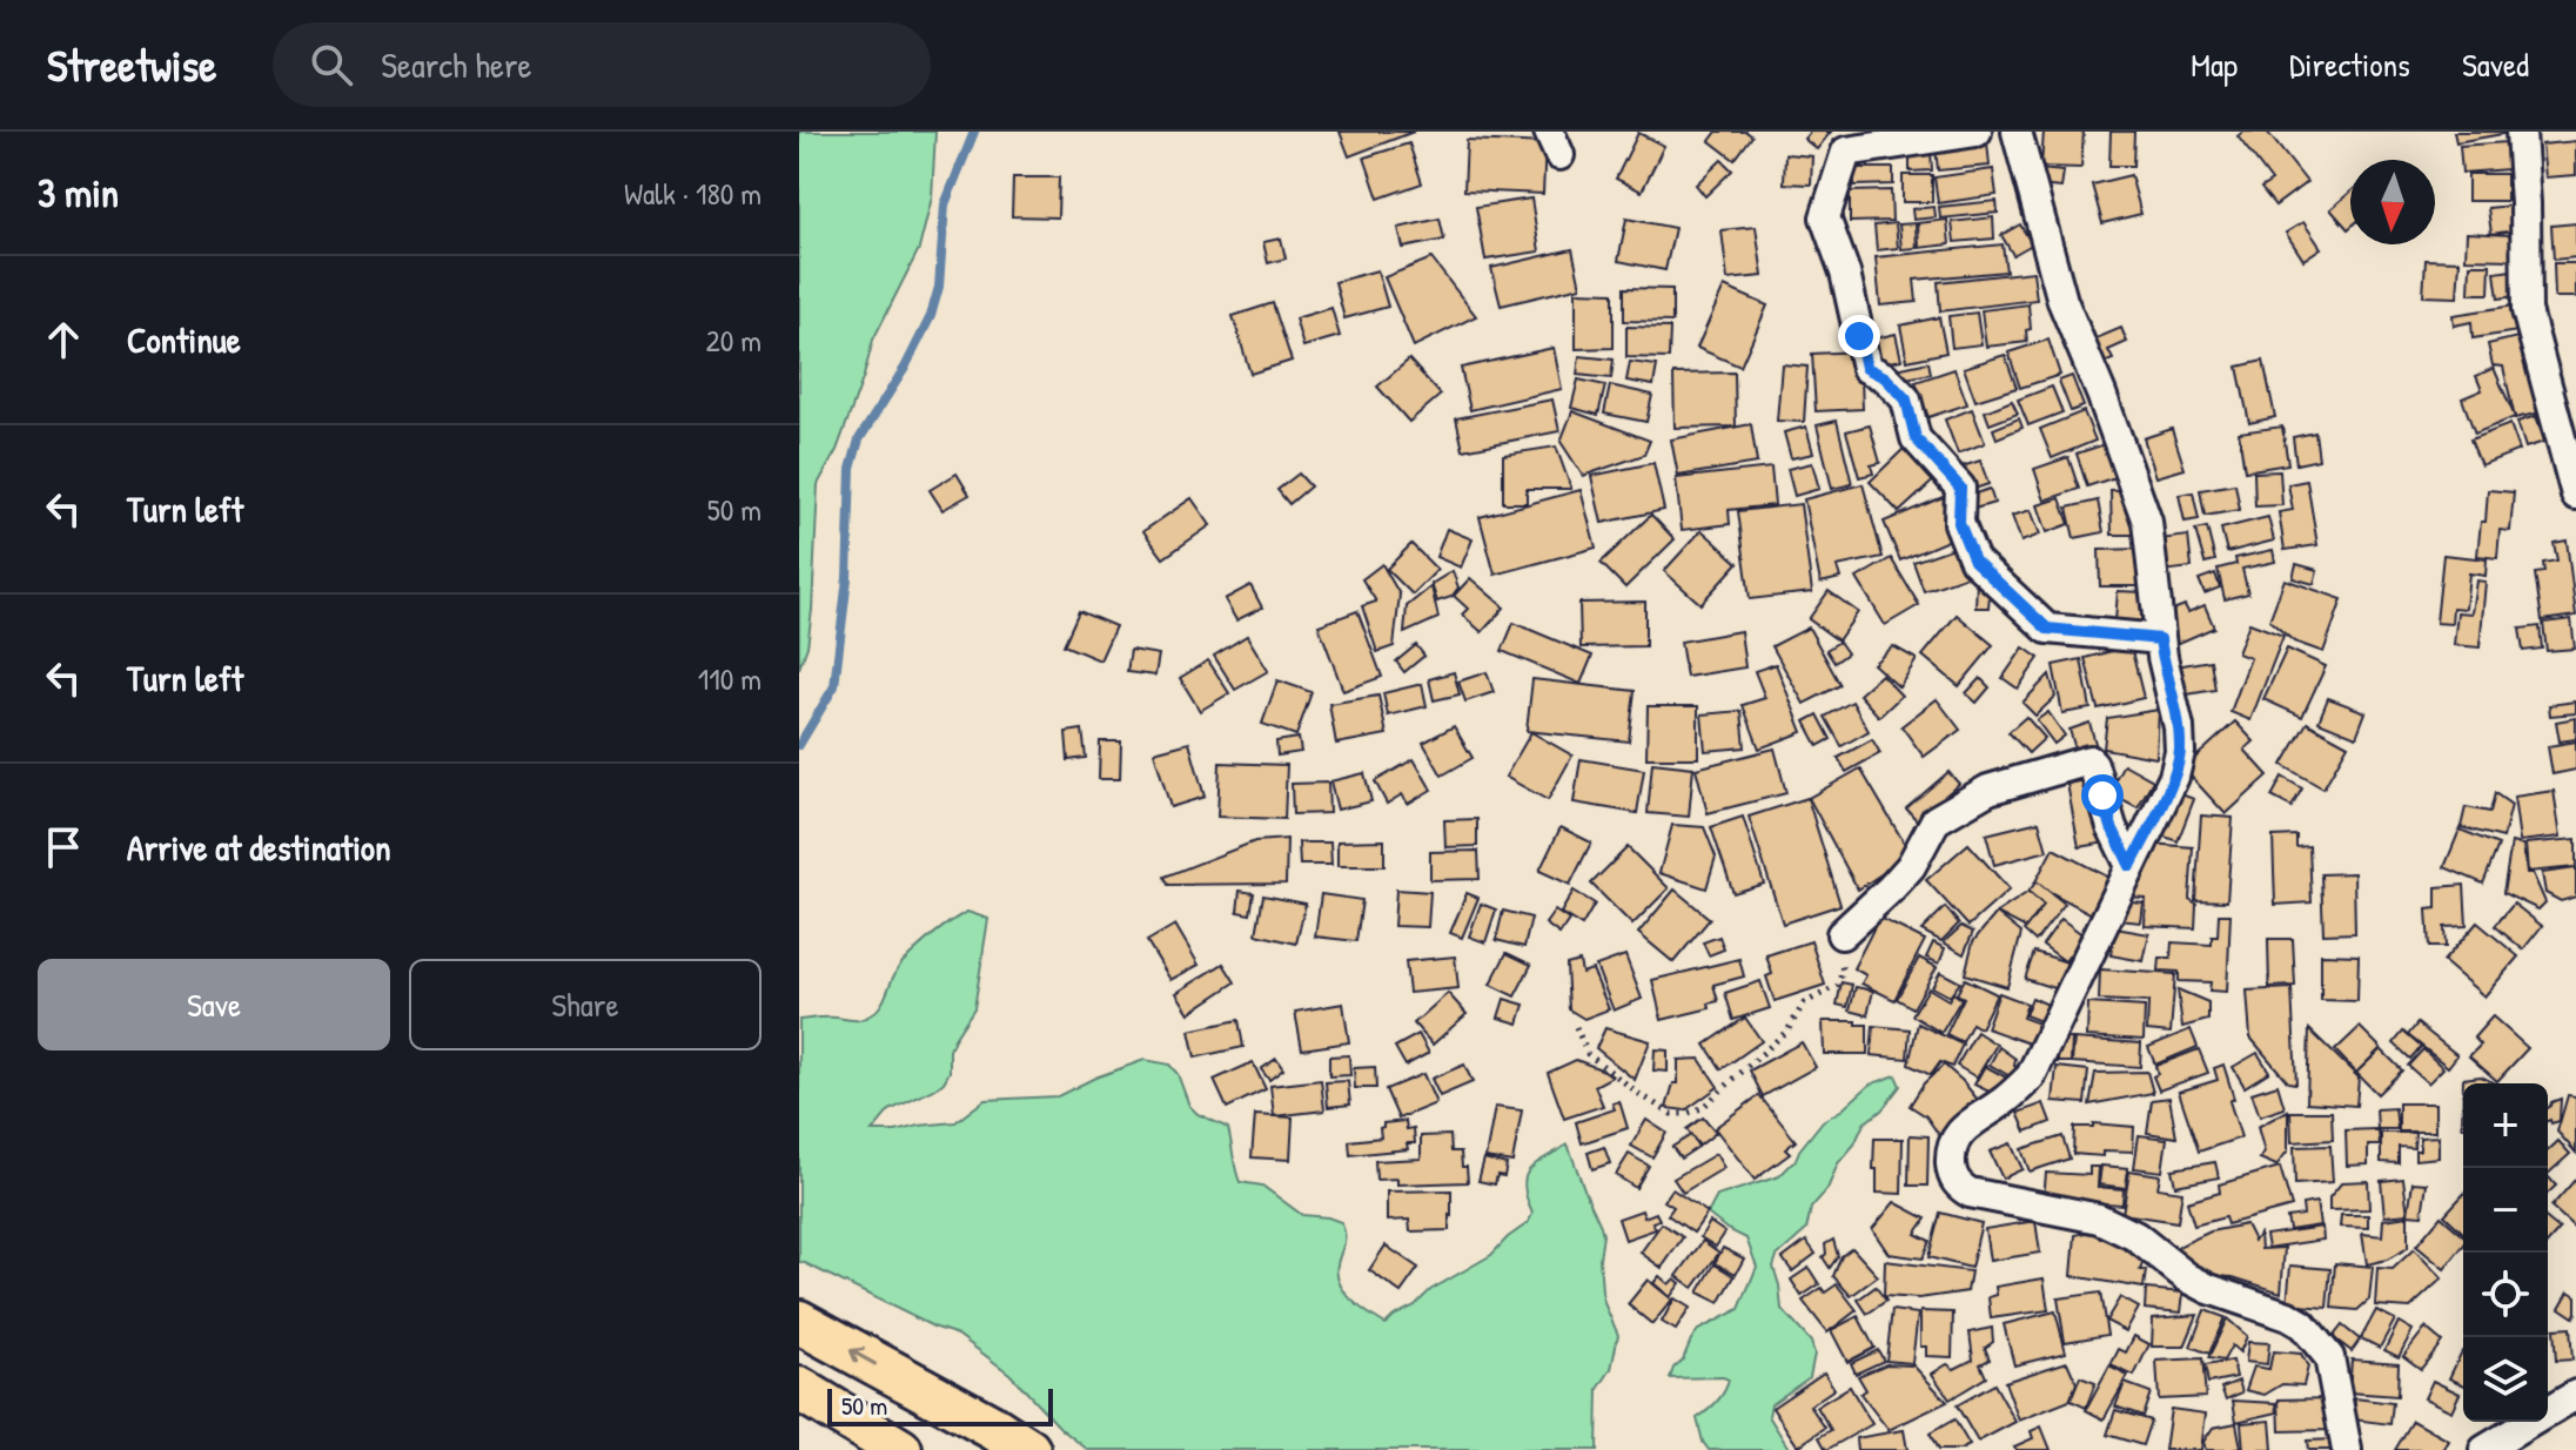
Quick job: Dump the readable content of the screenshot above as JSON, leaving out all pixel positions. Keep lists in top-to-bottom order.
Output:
{
  "scale_bar": "50 m",
  "north": "bottom",
  "page": {
    "header": "Streetwise",
    "search": "Search here",
    "nav": ["Map", "Directions", "Saved"],
    "heading": ["3 min", "Walk · 180 m"],
    "list": [
      ["Continue", "20 m"],
      ["Turn left", "50 m"],
      ["Turn left", "110 m"],
      "Arrive at destination"
    ],
    "buttons": ["Save", "Share"],
    "map_buttons": ["+", "−"],
    "scale": "50 m"
  }
}
